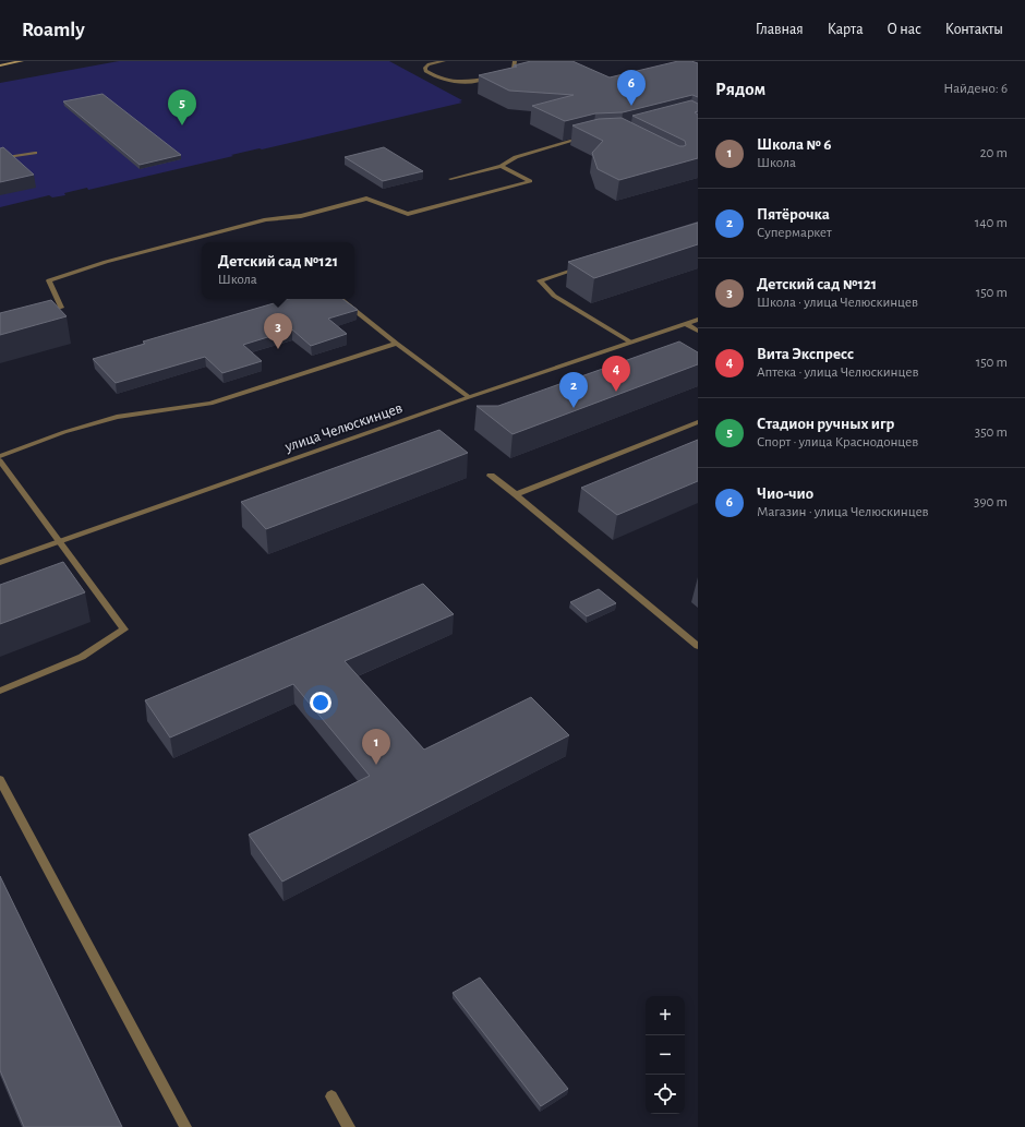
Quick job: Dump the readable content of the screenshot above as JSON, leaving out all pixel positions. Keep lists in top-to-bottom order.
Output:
{
  "streets": {
    "street": ["улица Челюскинцев"]
  },
  "page": {
    "header": "Roamly",
    "nav": [
      "Главная",
      "Карта",
      "О нас",
      "Контакты"
    ],
    "heading": ["Рядом", "Найдено: 6"],
    "pins": [
      "6",
      "5",
      "3",
      "4",
      "2",
      "1"
    ],
    "list": [
      {
        "mark": "1",
        "name": "Школа № 6",
        "note": "Школа",
        "value": "20 m"
      },
      {
        "mark": "2",
        "name": "Пятёрочка",
        "note": "Супермаркет",
        "value": "140 m"
      },
      {
        "mark": "3",
        "name": "Детский сад №121",
        "note": "Школа · улица Челюскинцев",
        "value": "150 m"
      },
      {
        "mark": "4",
        "name": "Вита Экспресс",
        "note": "Аптека · улица Челюскинцев",
        "value": "150 m"
      },
      {
        "mark": "5",
        "name": "Стадион ручных игр",
        "note": "Спорт · улица Краснодонцев",
        "value": "350 m"
      },
      {
        "mark": "6",
        "name": "Чио-чио",
        "note": "Магазин · улица Челюскинцев",
        "value": "390 m"
      }
    ],
    "popup": ["Детский сад №121", "Школа"],
    "map_buttons": ["+", "−"]
  }
}
